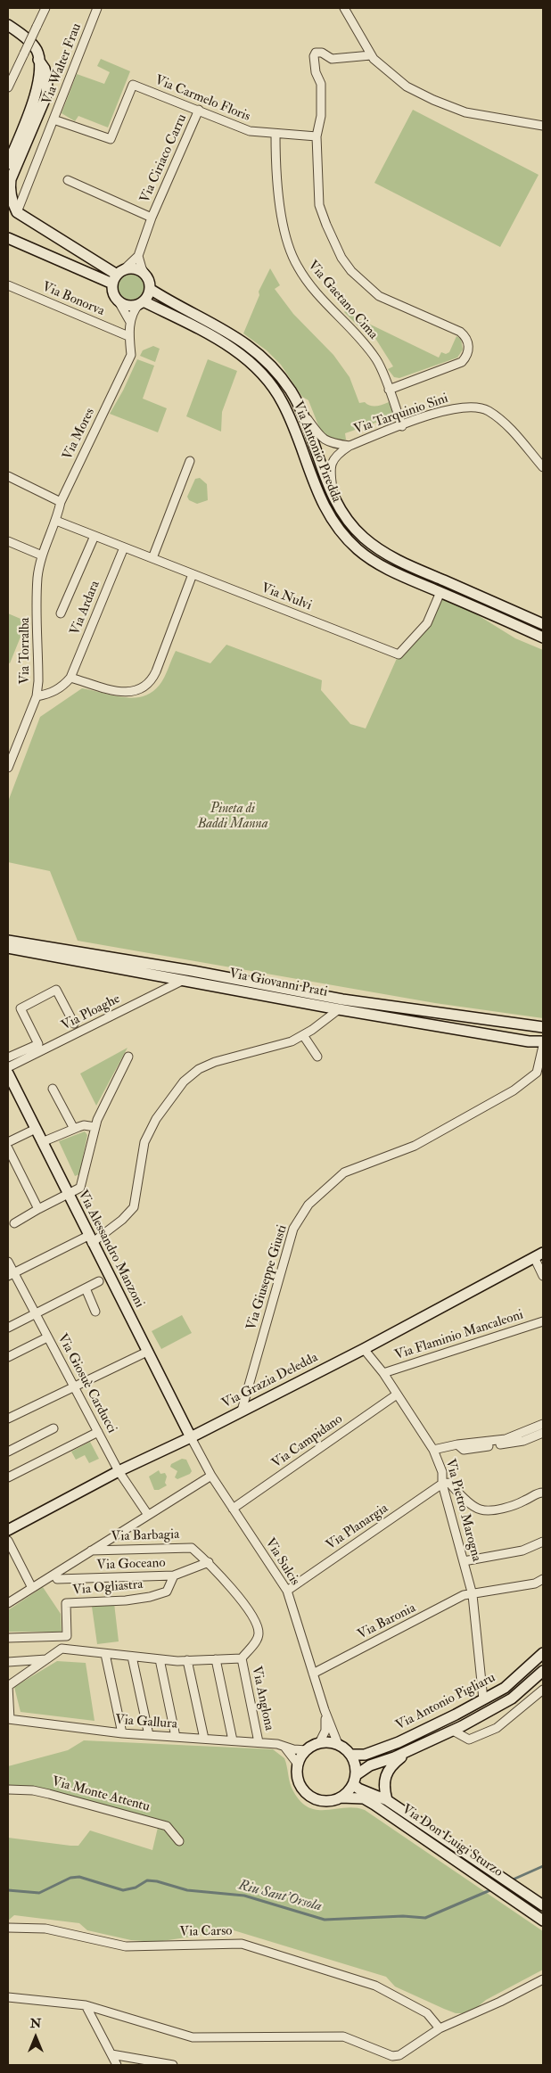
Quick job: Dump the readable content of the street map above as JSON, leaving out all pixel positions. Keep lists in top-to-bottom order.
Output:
{
  "streets": {
    "street": [
      "Via Walter Frau",
      "Via Carmelo Floris",
      "Via Ciriaco Carru",
      "Via Bonorva",
      "Via Gaetano Cima",
      "Via Tarquinio Sini",
      "Via Mores",
      "Via Antonio Piredda",
      "Via Nulvi",
      "Via Ardara",
      "Via Torralba",
      "Via Giovanni Prati",
      "Via Ploaghe",
      "Via Alessandro Manzoni",
      "Via Giuseppe Giusti",
      "Via Flaminio Mancaleoni",
      "Via Grazia Deledda",
      "Via Giosuè Carducci",
      "Via Campidano",
      "Via Pietro Marogna",
      "Via Planargia",
      "Via Barbagia",
      "Via Sulcis",
      "Via Goceano",
      "Via Ogliastra",
      "Via Baronia",
      "Via Anglona",
      "Via Antonio Pigliaru",
      "Via Gallura",
      "Via Monte Attentu",
      "Via Don Luigi Sturzo",
      "Via Carso"
    ]
  },
  "crossings": [
    ["Via Walter Frau", "Via Carmelo Floris"],
    ["Via Carmelo Floris", "Via Ciriaco Carru"],
    ["Via Carmelo Floris", "Via Gaetano Cima"],
    ["Via Ciriaco Carru", "Via Mores"],
    ["Via Ciriaco Carru", "Via Antonio Piredda"],
    ["Via Bonorva", "Via Mores"],
    ["Via Gaetano Cima", "Via Tarquinio Sini"],
    ["Via Tarquinio Sini", "Via Antonio Piredda"],
    ["Via Mores", "Via Antonio Piredda"],
    ["Via Mores", "Via Nulvi"],
    ["Via Mores", "Via Torralba"],
    ["Via Antonio Piredda", "Via Nulvi"],
    ["Via Nulvi", "Via Ardara"],
    ["Via Giovanni Prati", "Via Ploaghe"],
    ["Via Alessandro Manzoni", "Via Grazia Deledda"],
    ["Via Alessandro Manzoni", "Via Sulcis"],
    ["Via Giuseppe Giusti", "Via Grazia Deledda"],
    ["Via Flaminio Mancaleoni", "Via Pietro Marogna"],
    ["Via Grazia Deledda", "Via Giosuè Carducci"],
    ["Via Grazia Deledda", "Via Pietro Marogna"],
    ["Via Grazia Deledda", "Via Sulcis"],
    ["Via Campidano", "Via Pietro Marogna"],
    ["Via Campidano", "Via Sulcis"],
    ["Via Pietro Marogna", "Via Planargia"],
    ["Via Pietro Marogna", "Via Baronia"],
    ["Via Pietro Marogna", "Via Antonio Pigliaru"],
    ["Via Planargia", "Via Sulcis"],
    ["Via Barbagia", "Via Goceano"],
    ["Via Barbagia", "Via Anglona"],
    ["Via Sulcis", "Via Baronia"],
    ["Via Sulcis", "Via Antonio Pigliaru"],
    ["Via Sulcis", "Via Gallura"],
    ["Via Sulcis", "Via Don Luigi Sturzo"],
    ["Via Goceano", "Via Ogliastra"],
    ["Via Ogliastra", "Via Anglona"],
    ["Via Anglona", "Via Gallura"],
    ["Via Antonio Pigliaru", "Via Gallura"],
    ["Via Antonio Pigliaru", "Via Don Luigi Sturzo"],
    ["Via Gallura", "Via Don Luigi Sturzo"]
  ],
  "water": ["Riu Sant'Orsola"],
  "parks": ["Pineta di Baddi Manna"],
  "north": "top"
}
